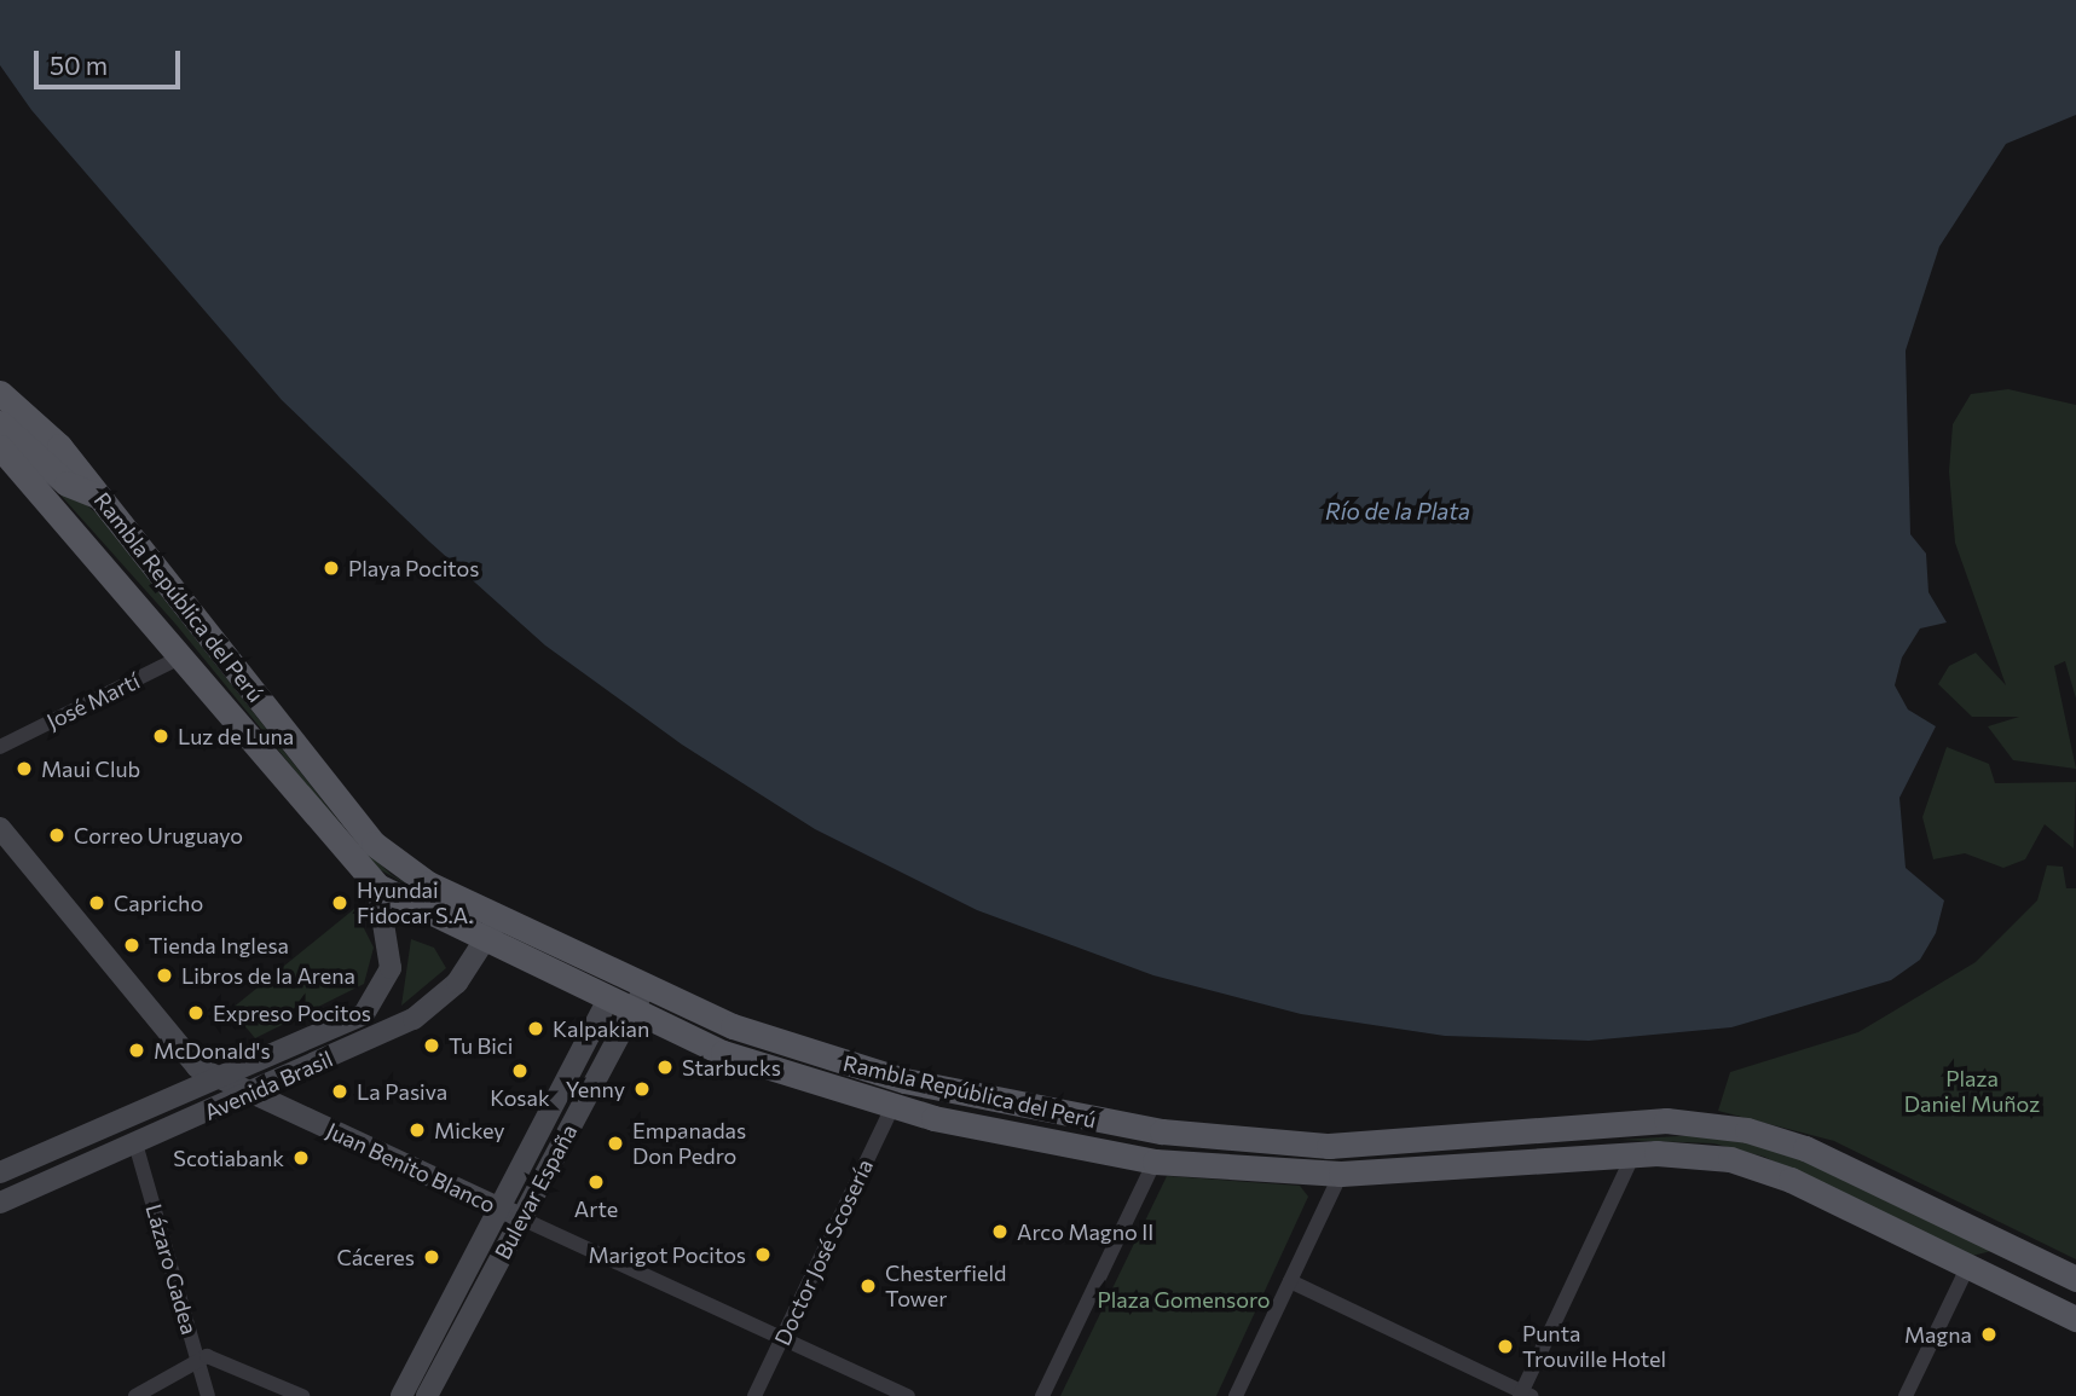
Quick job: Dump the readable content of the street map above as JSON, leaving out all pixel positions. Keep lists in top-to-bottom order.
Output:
{
  "streets": {
    "main road": ["Rambla República del Perú"],
    "street": [
      "José Martí",
      "Avenida Brasil",
      "Juan Benito Blanco",
      "Bulevar España",
      "Doctor José Scosería",
      "Lázaro Gadea"
    ]
  },
  "crossings": [
    ["Rambla República del Perú", "José Martí"],
    ["Rambla República del Perú", "Avenida Brasil"],
    ["Rambla República del Perú", "Bulevar España"],
    ["Rambla República del Perú", "Doctor José Scosería"],
    ["Avenida Brasil", "Juan Benito Blanco"],
    ["Avenida Brasil", "Lázaro Gadea"],
    ["Juan Benito Blanco", "Bulevar España"],
    ["Juan Benito Blanco", "Doctor José Scosería"]
  ],
  "water": ["Río de la Plata"],
  "parks": ["Plaza Daniel Muñoz", "Plaza Gomensoro"],
  "places": [
    "Playa Pocitos",
    "Luz de Luna",
    "Maui Club",
    "Correo Uruguayo",
    "Capricho",
    "Hyundai Fidocar S.A.",
    "Tienda Inglesa",
    "Libros de la Arena",
    "Expreso Pocitos",
    "Kalpakian",
    "Tu Bici",
    "McDonald's",
    "Starbucks",
    "Kosak",
    "Yenny",
    "La Pasiva",
    "Mickey",
    "Empanadas Don Pedro",
    "Scotiabank",
    "Arte",
    "Arco Magno II",
    "Marigot Pocitos",
    "Cáceres",
    "Chesterfield Tower",
    "Magna",
    "Punta Trouville Hotel"
  ],
  "scale_bar": "50 m"
}
